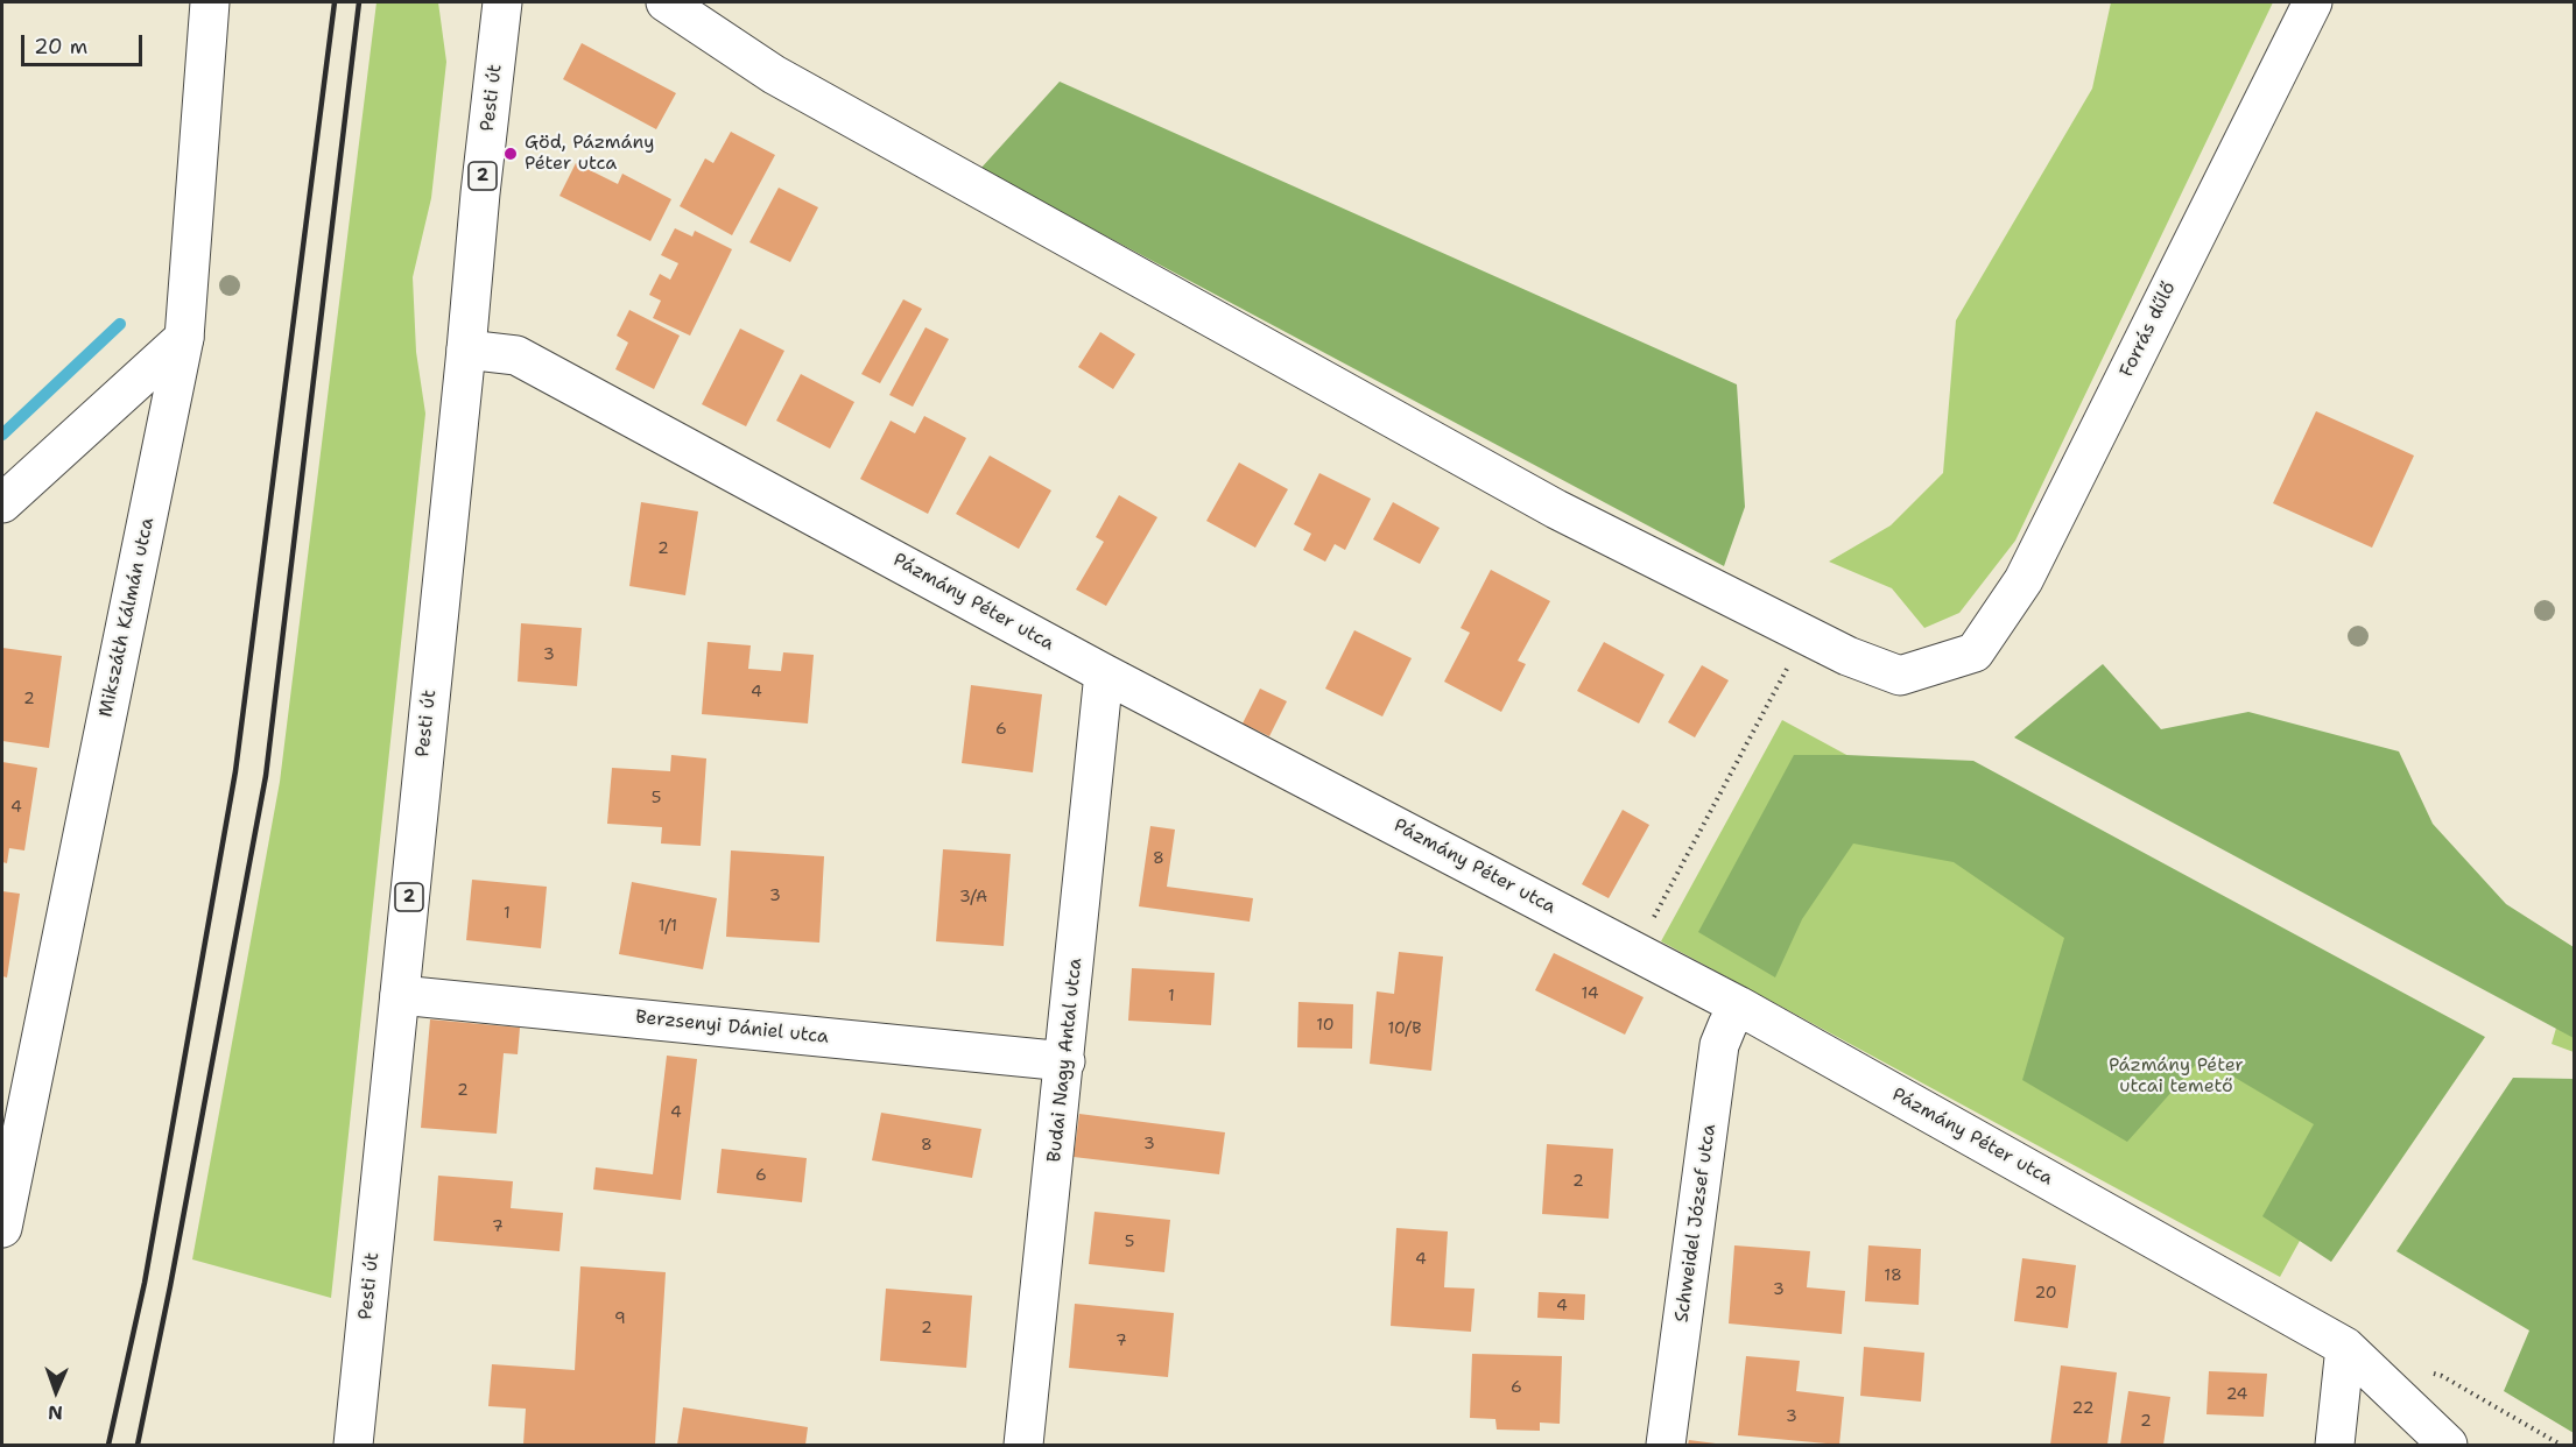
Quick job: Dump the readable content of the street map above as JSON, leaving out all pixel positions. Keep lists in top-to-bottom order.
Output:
{
  "streets": {
    "street": [
      "Pesti út",
      "2",
      "Forrás dűlő",
      "Pázmány Péter utca",
      "Mikszáth Kálmán utca",
      "Berzsenyi Dániel utca",
      "Budai Nagy Antal utca",
      "Schweidel József utca"
    ]
  },
  "crossings": [
    ["Pesti út", "Pázmány Péter utca"],
    ["Pesti út", "Berzsenyi Dániel utca"],
    ["Pázmány Péter utca", "Budai Nagy Antal utca"],
    ["Pázmány Péter utca", "Schweidel József utca"],
    ["Berzsenyi Dániel utca", "Budai Nagy Antal utca"]
  ],
  "parks": ["Pázmány Péter utcai temető"],
  "places": ["Göd, Pázmány Péter utca"],
  "house_numbers": [
    "2",
    "3",
    "4",
    "2",
    "6",
    "5",
    "4",
    "8",
    "3",
    "3/A",
    "1",
    "1/1",
    "14",
    "1",
    "10",
    "10/B",
    "2",
    "4",
    "3",
    "8",
    "6",
    "2",
    "7",
    "5",
    "4",
    "18",
    "3",
    "20",
    "4",
    "9",
    "2",
    "7",
    "6",
    "24",
    "22",
    "3",
    "2"
  ],
  "scale_bar": "20 m",
  "north": "bottom"
}
